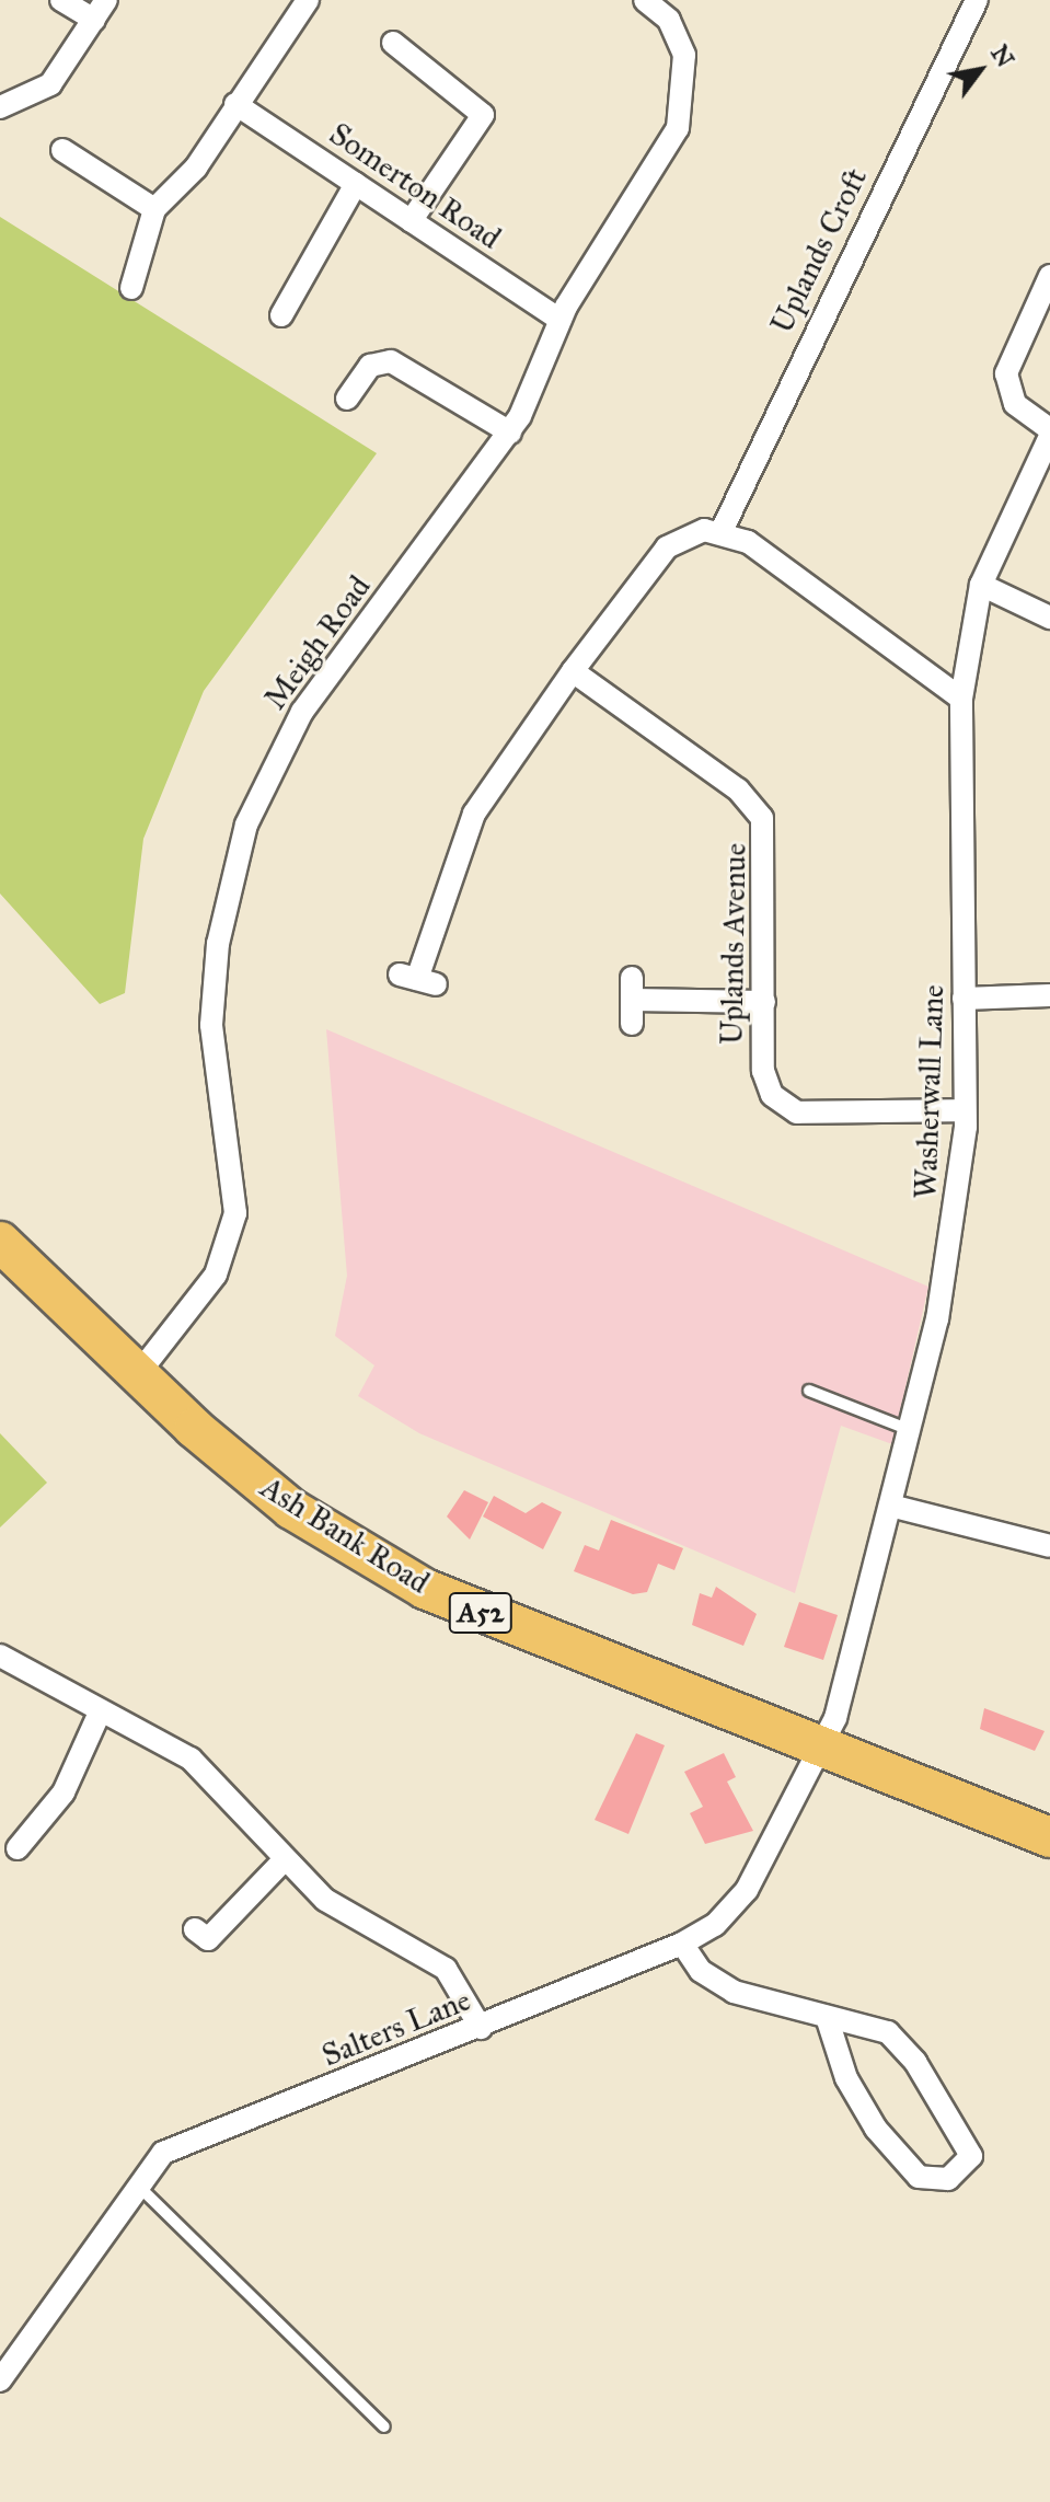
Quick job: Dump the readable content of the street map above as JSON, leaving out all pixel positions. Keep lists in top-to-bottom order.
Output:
{
  "streets": {
    "highway": ["Ash Bank Road", "A52"],
    "street": [
      "Somerton Road",
      "Uplands Croft",
      "Meigh Road",
      "Uplands Avenue",
      "Washerwall Lane",
      "Salters Lane"
    ]
  },
  "crossings": [
    ["Somerton Road", "Meigh Road"],
    ["Meigh Road", "Ash Bank Road"],
    ["Uplands Avenue", "Washerwall Lane"],
    ["Washerwall Lane", "Ash Bank Road"],
    ["Washerwall Lane", "Salters Lane"],
    ["Ash Bank Road", "Salters Lane"]
  ],
  "north": "top right"
}
